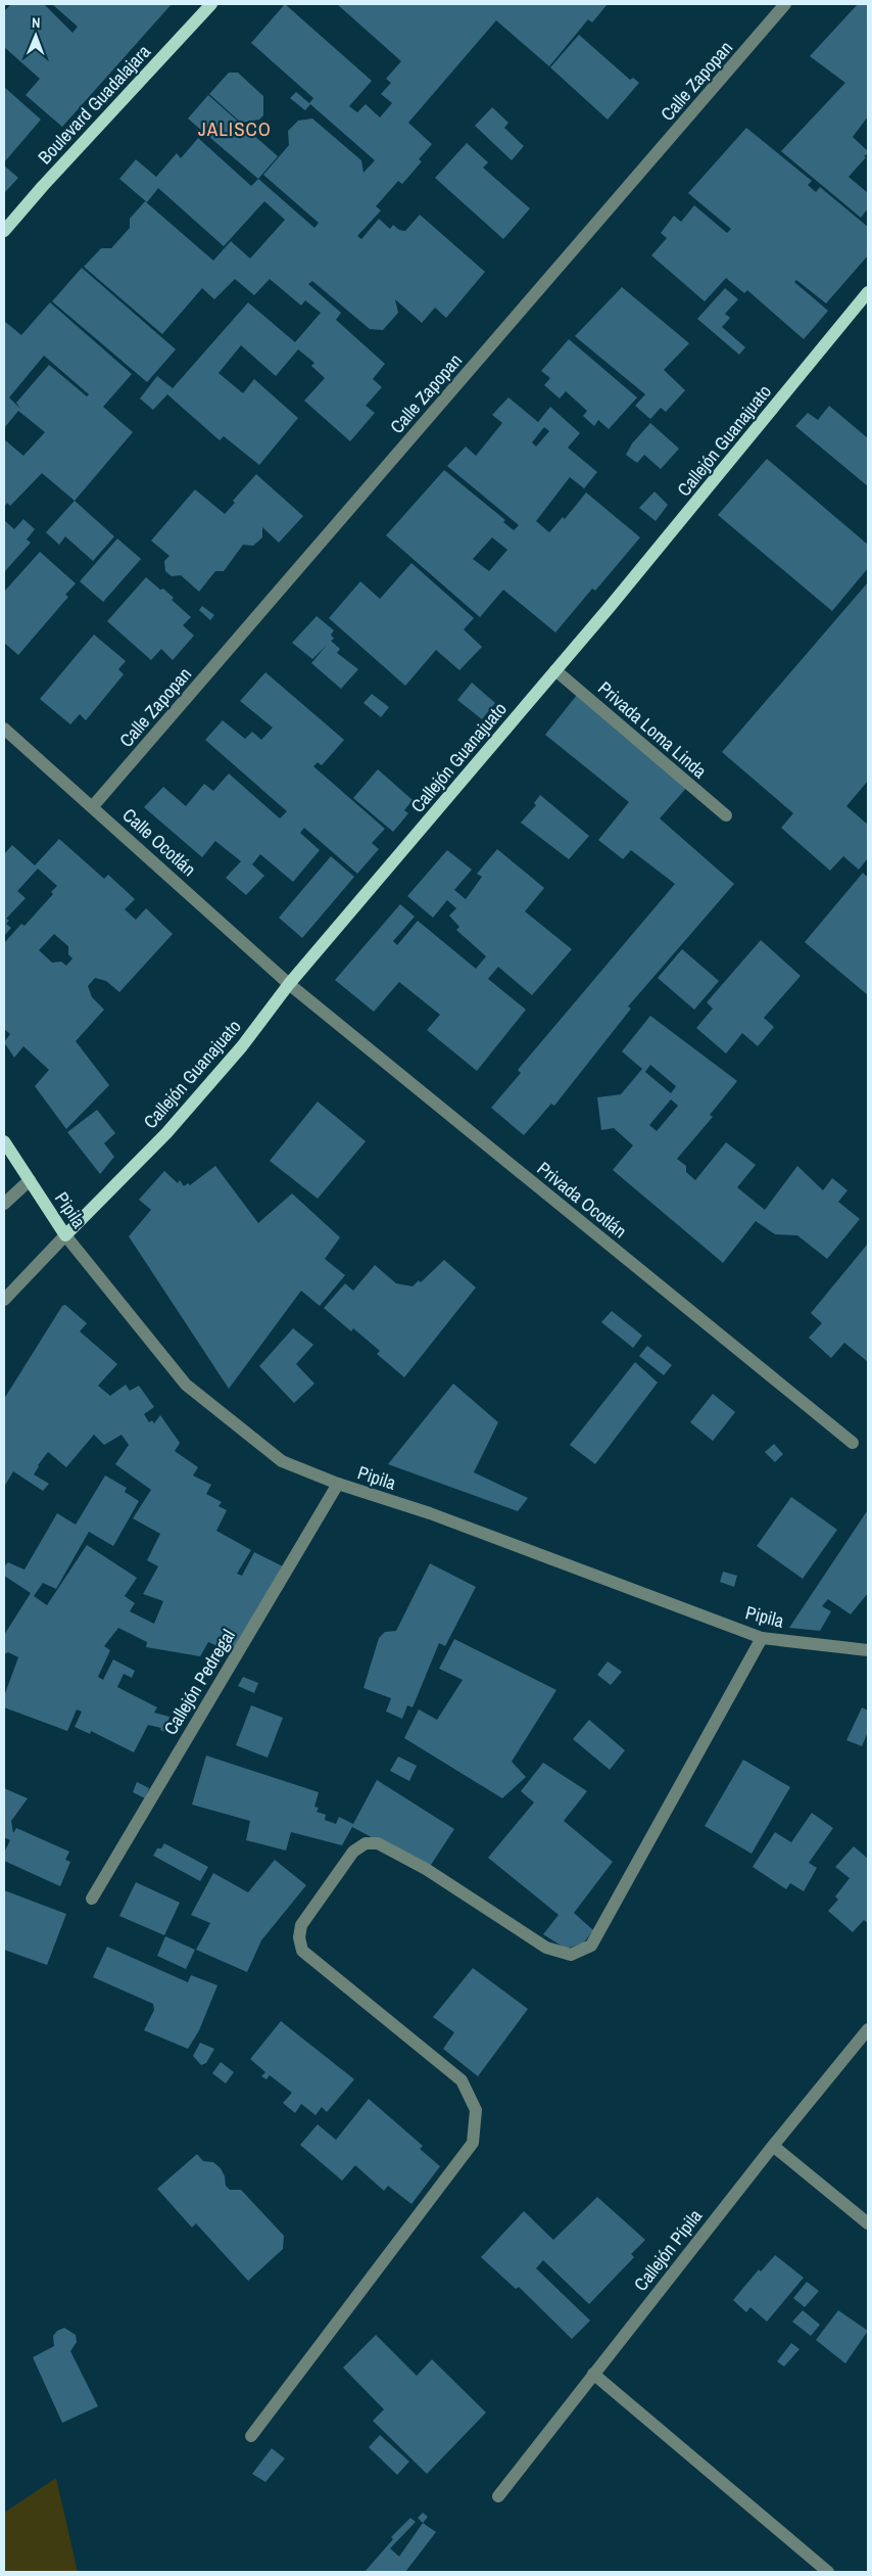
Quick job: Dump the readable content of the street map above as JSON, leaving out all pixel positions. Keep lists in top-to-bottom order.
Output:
{
  "streets": {
    "main road": ["Boulevard Guadalajara", "Callejón Guanajuato", "Pipila"],
    "street": [
      "Calle Zapopan",
      "Privada Loma Linda",
      "Calle Ocotlán",
      "Privada Ocotlán",
      "Callejón Pedregal",
      "Callejón Pípila"
    ]
  },
  "crossings": [
    ["Calle Zapopan", "Calle Ocotlán"],
    ["Callejón Guanajuato", "Privada Loma Linda"],
    ["Callejón Guanajuato", "Calle Ocotlán"],
    ["Callejón Guanajuato", "Privada Ocotlán"],
    ["Callejón Guanajuato", "Pipila"],
    ["Calle Ocotlán", "Privada Ocotlán"],
    ["Pipila", "Callejón Pedregal"]
  ],
  "districts": ["JALISCO"],
  "north": "top"
}
